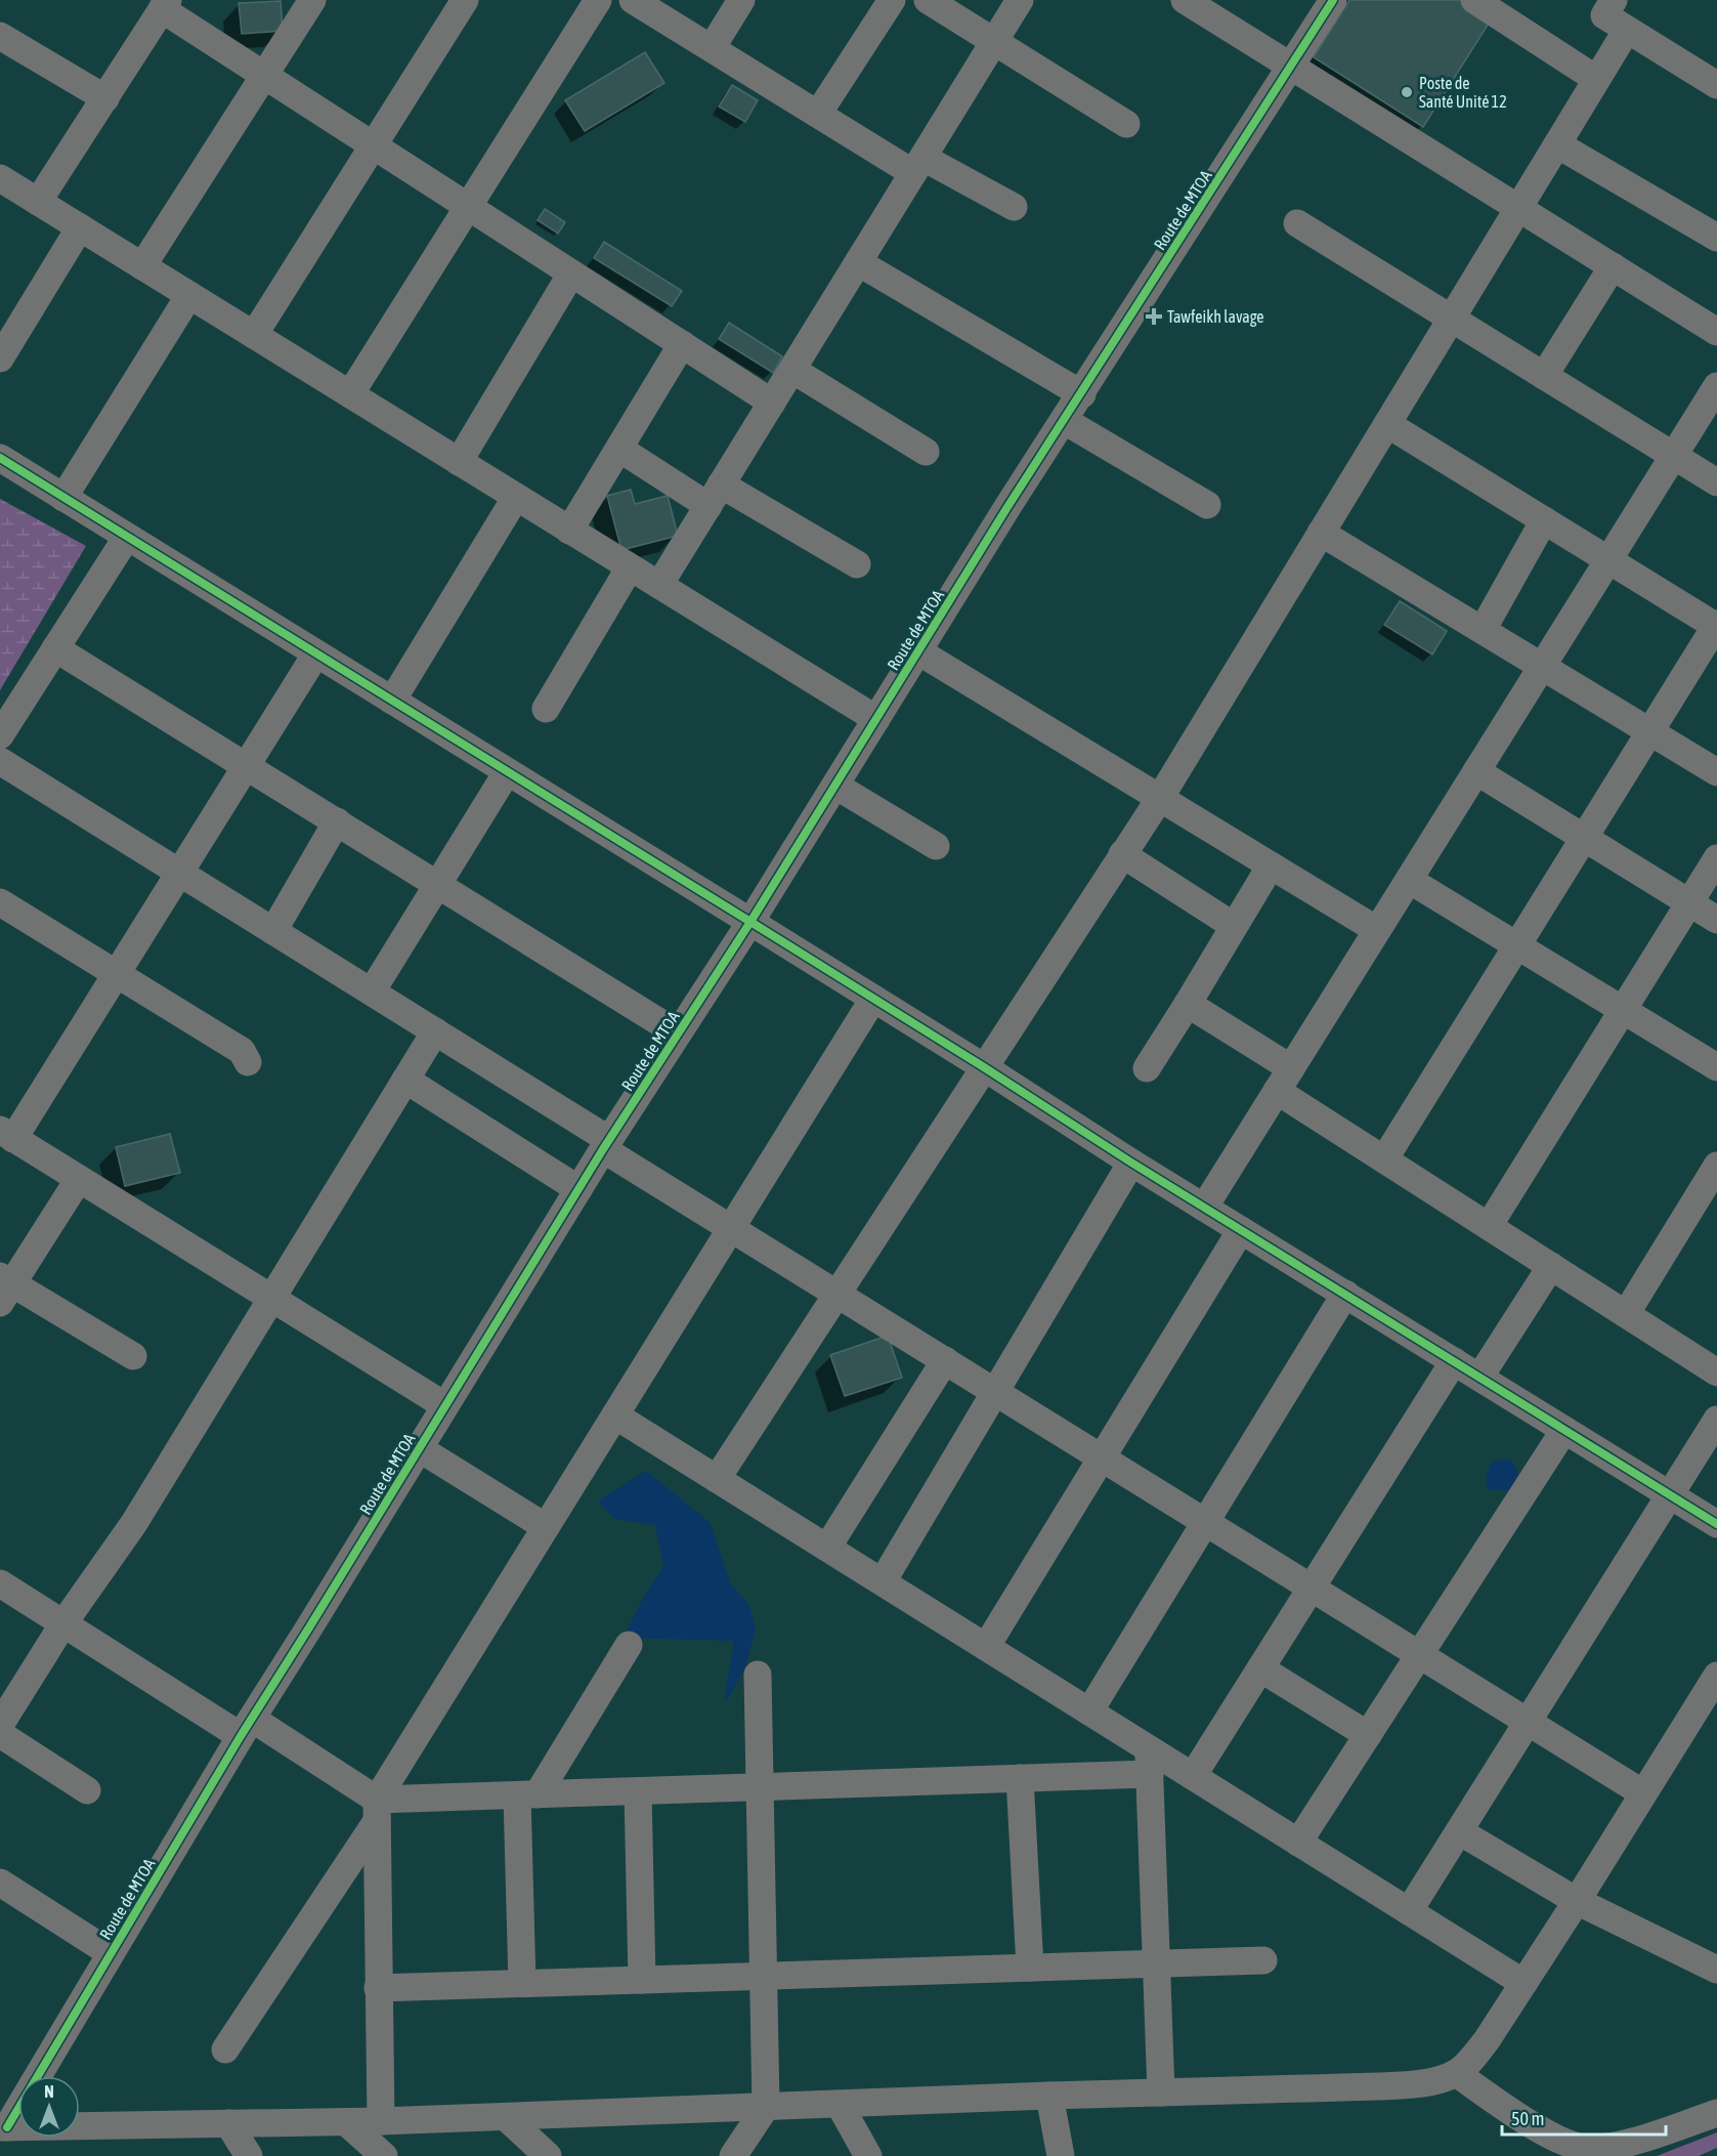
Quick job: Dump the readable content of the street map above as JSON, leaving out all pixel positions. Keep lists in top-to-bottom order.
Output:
{
  "streets": {
    "street": ["Route de MTOA"]
  },
  "places": {
    "other": ["Poste de Santé Unité 12"],
    "health": ["Tawfeikh lavage"]
  },
  "scale_bar": "50 m",
  "north": "top"
}
